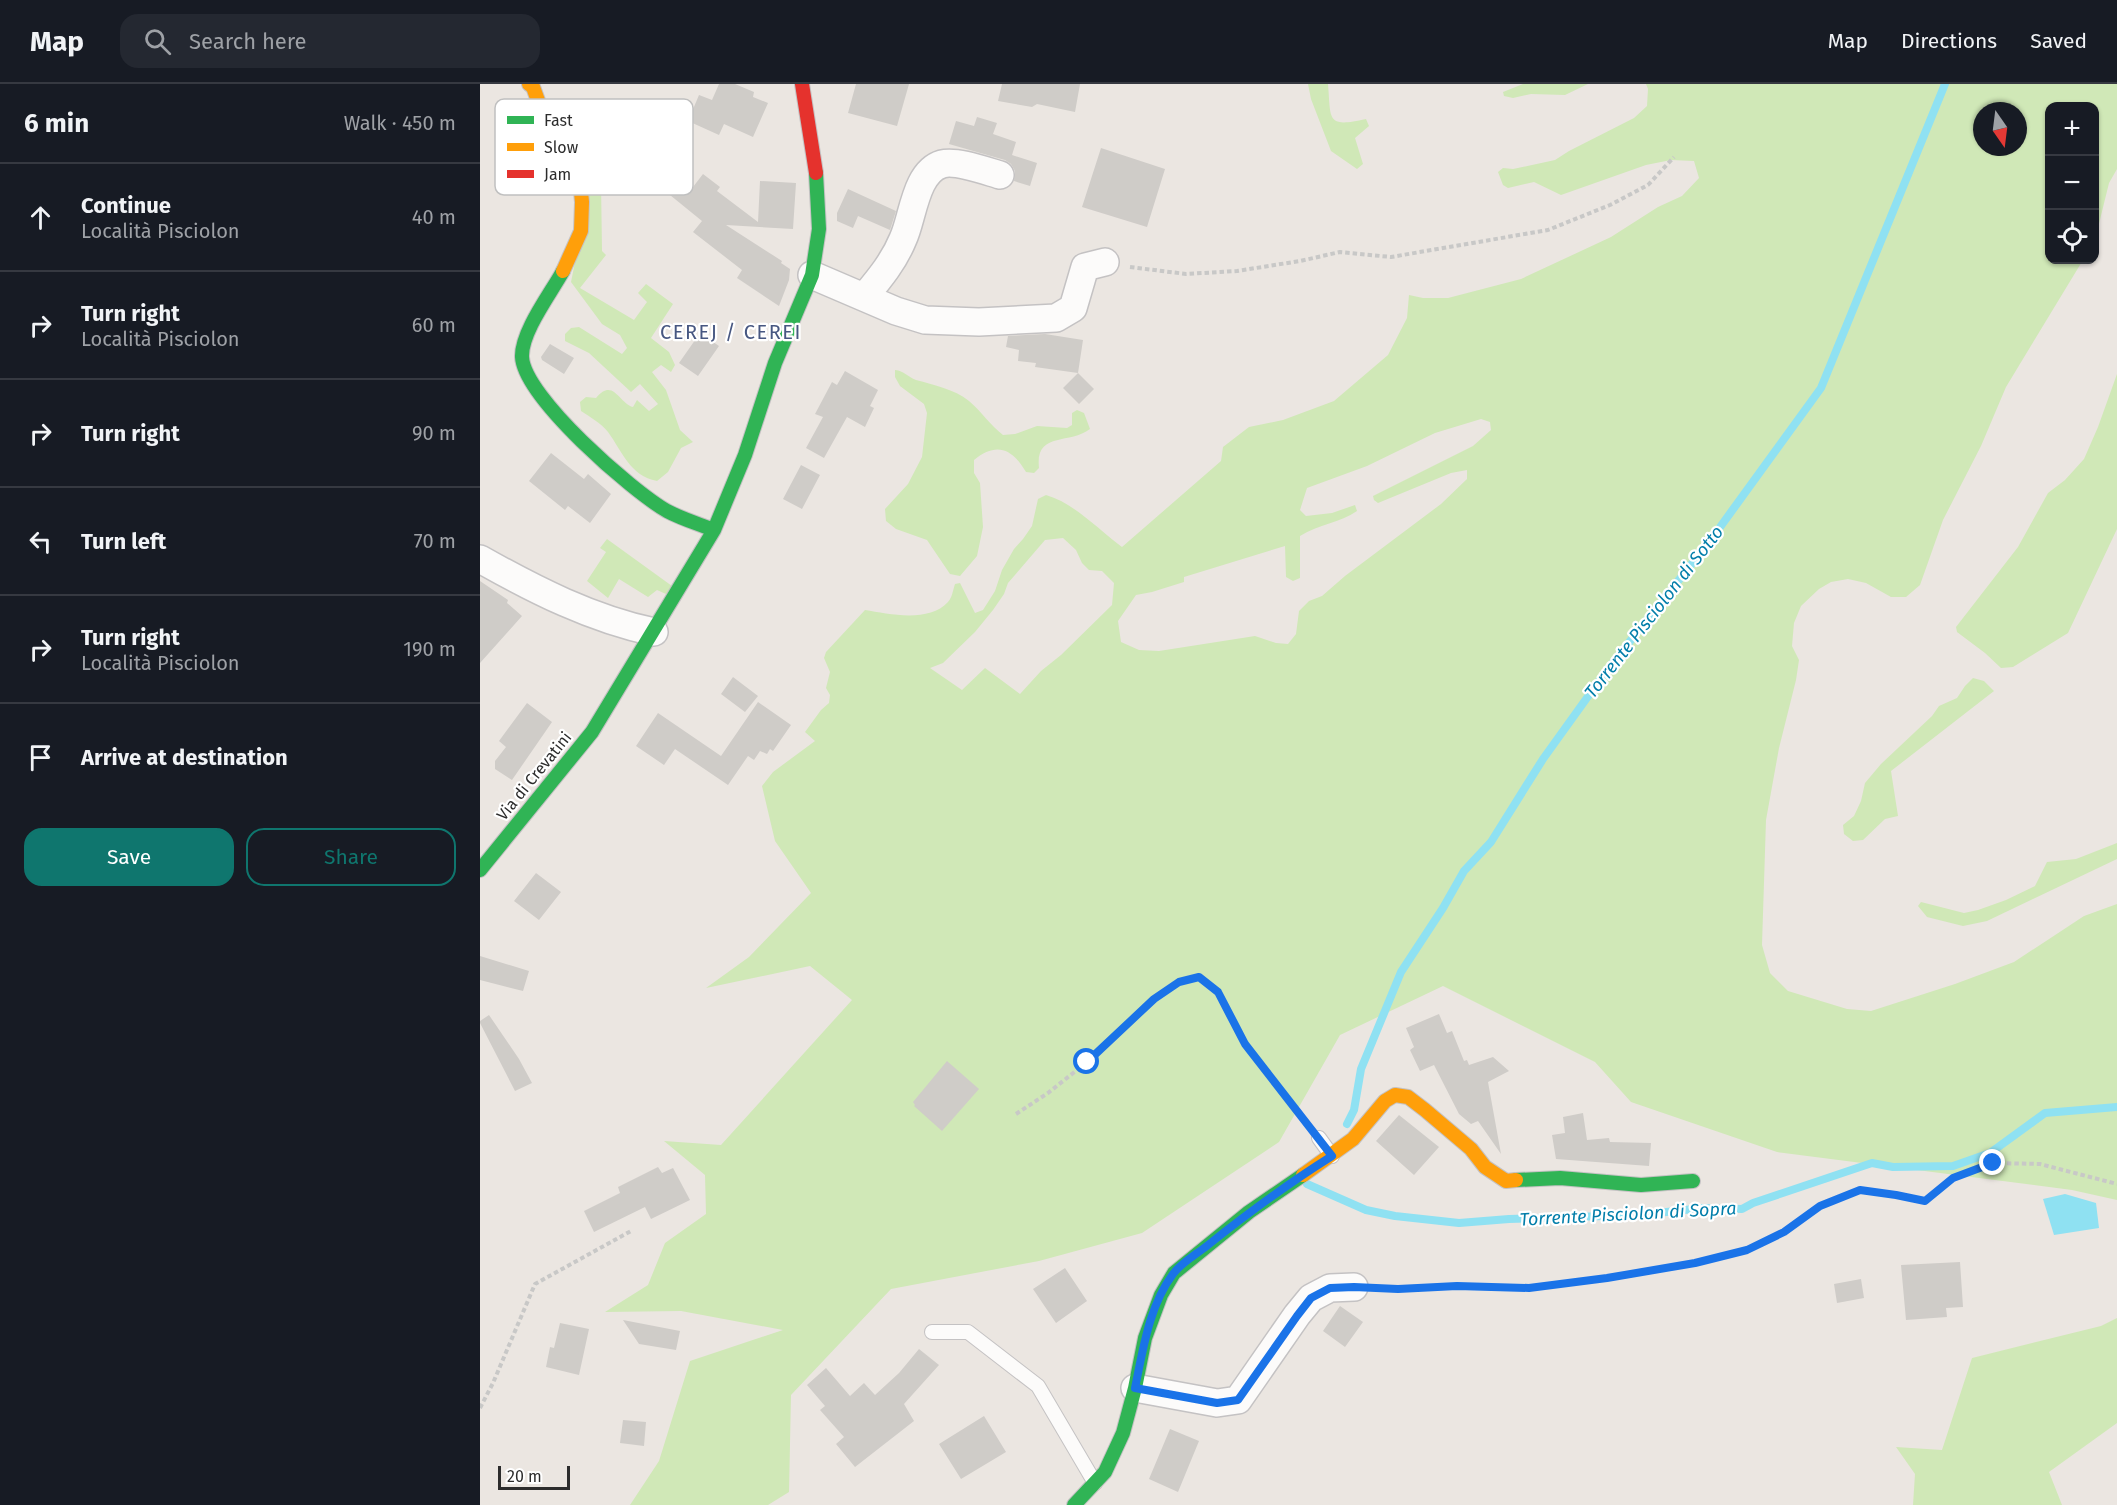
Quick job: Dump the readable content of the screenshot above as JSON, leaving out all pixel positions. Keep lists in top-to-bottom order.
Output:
{
  "streets": {
    "street": ["Via di Crevatini"]
  },
  "districts": ["CEREJ / CEREI"],
  "water": ["Torrente Pisciolon di Sotto", "Torrente Pisciolon di Sopra"],
  "legend": ["Fast", "Slow", "Jam"],
  "scale_bar": "20 m",
  "north": "bottom",
  "page": {
    "header": "Map",
    "search": "Search here",
    "nav": ["Map", "Directions", "Saved"],
    "heading": ["6 min", "Walk · 450 m"],
    "map_buttons": ["+", "−"],
    "list": [
      ["Continue", "Località Pisciolon", "40 m"],
      ["Turn right", "Località Pisciolon", "60 m"],
      ["Turn right", "90 m"],
      ["Turn left", "70 m"],
      ["Turn right", "Località Pisciolon", "190 m"],
      "Arrive at destination"
    ],
    "buttons": ["Save", "Share"],
    "scale": "20 m"
  }
}
